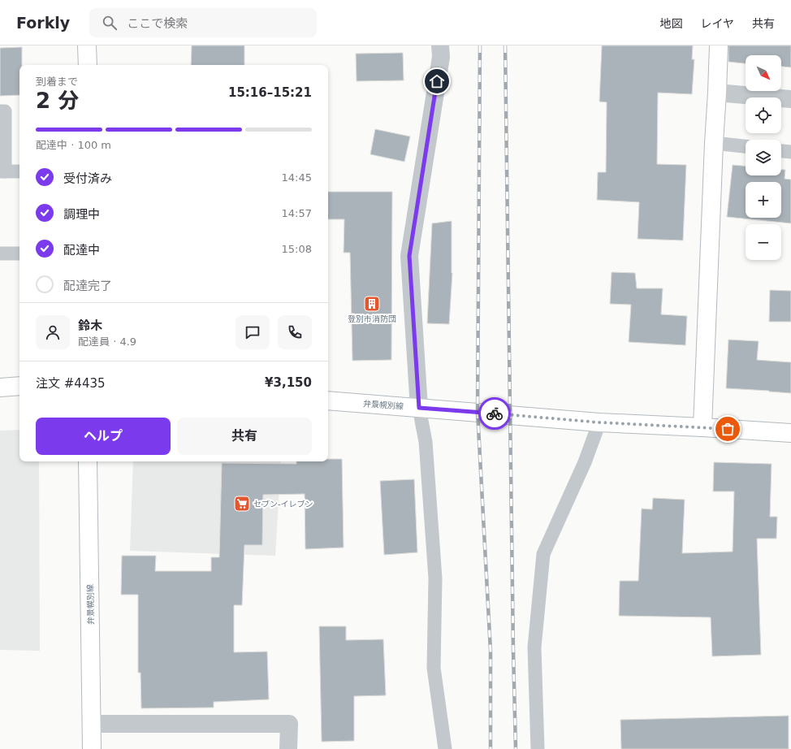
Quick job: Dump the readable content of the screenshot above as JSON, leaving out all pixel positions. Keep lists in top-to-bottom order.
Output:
{
  "streets": {
    "main road": ["弁景幌別線"]
  },
  "places": {
    "building": ["登別市消防団"],
    "supermarket": ["セブン-イレブン"]
  },
  "north": "bottom right",
  "page": {
    "header": "Forkly",
    "search": "ここで検索",
    "nav": ["地図", "レイヤ", "共有"],
    "map_buttons": ["+", "−"],
    "heading": ["2 分", "到着まで", "15:16–15:21"],
    "panel": [
      "鈴木",
      "配達員 · 4.9",
      "注文 #4435",
      "¥3,150"
    ],
    "bar": "配達中 · 100 m",
    "list": [
      ["受付済み", "14:45"],
      ["調理中", "14:57"],
      ["配達中", "15:08"],
      "配達完了"
    ],
    "buttons": ["ヘルプ", "共有"]
  }
}
